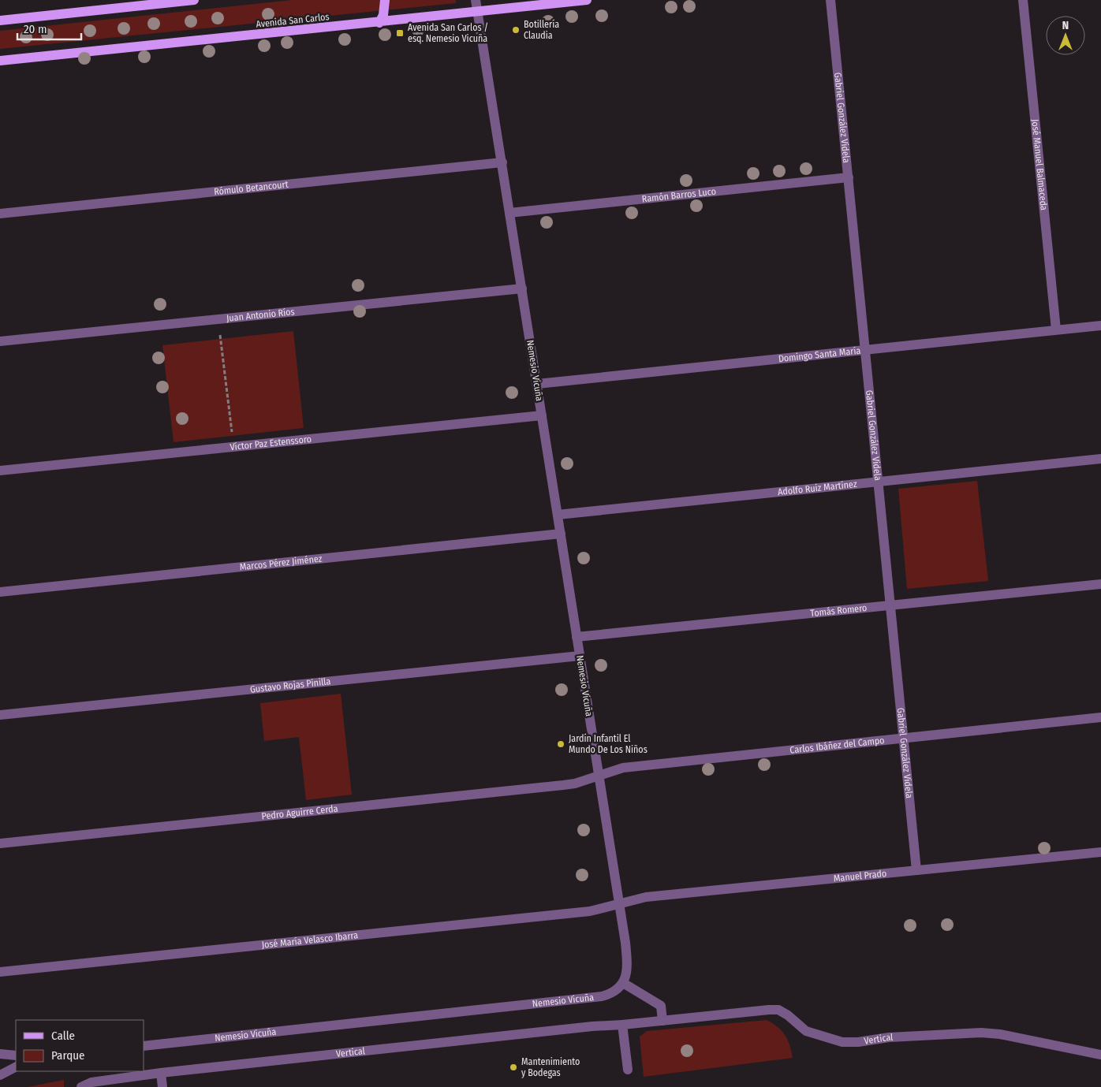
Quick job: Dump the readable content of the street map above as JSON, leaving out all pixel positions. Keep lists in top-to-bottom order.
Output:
{
  "streets": {
    "main road": ["Avenida San Carlos"],
    "street": [
      "Gabriel González Videla",
      "José Manuel Balmaceda",
      "Rómulo Betancourt",
      "Ramón Barros Luco",
      "Juan Antonio Ríos",
      "Domingo Santa María",
      "Nemesio Vicuña",
      "Víctor Paz Estenssoro",
      "Adolfo Ruiz Martínez",
      "Marcos Pérez Jiménez",
      "Tomás Romero",
      "Gustavo Rojas Pinilla",
      "Carlos Ibáñez del Campo",
      "Pedro Aguirre Cerda",
      "Manuel Prado",
      "José María Velasco Ibarra",
      "Vertical"
    ]
  },
  "crossings": [
    ["Avenida San Carlos", "Nemesio Vicuña"],
    ["Gabriel González Videla", "Ramón Barros Luco"],
    ["Gabriel González Videla", "Domingo Santa María"],
    ["Gabriel González Videla", "Adolfo Ruiz Martínez"],
    ["Gabriel González Videla", "Tomás Romero"],
    ["Gabriel González Videla", "Carlos Ibáñez del Campo"],
    ["Gabriel González Videla", "Manuel Prado"],
    ["José Manuel Balmaceda", "Domingo Santa María"],
    ["Rómulo Betancourt", "Nemesio Vicuña"],
    ["Ramón Barros Luco", "Nemesio Vicuña"],
    ["Juan Antonio Ríos", "Nemesio Vicuña"],
    ["Domingo Santa María", "Nemesio Vicuña"],
    ["Nemesio Vicuña", "Víctor Paz Estenssoro"],
    ["Nemesio Vicuña", "Adolfo Ruiz Martínez"],
    ["Nemesio Vicuña", "Marcos Pérez Jiménez"],
    ["Nemesio Vicuña", "Tomás Romero"],
    ["Nemesio Vicuña", "Gustavo Rojas Pinilla"],
    ["Nemesio Vicuña", "Carlos Ibáñez del Campo"],
    ["Nemesio Vicuña", "Pedro Aguirre Cerda"],
    ["Nemesio Vicuña", "Manuel Prado"],
    ["Nemesio Vicuña", "José María Velasco Ibarra"],
    ["Carlos Ibáñez del Campo", "Pedro Aguirre Cerda"],
    ["Manuel Prado", "José María Velasco Ibarra"]
  ],
  "places": {
    "other": ["Botillería Claudia", "Jardín Infantil El Mundo De Los Niños", "Mantenimiento y Bodegas"],
    "transit": ["Avenida San Carlos / esq. Nemesio Vicuña"]
  },
  "legend": ["Calle", "Parque"],
  "scale_bar": "20 m",
  "north": "top"
}
